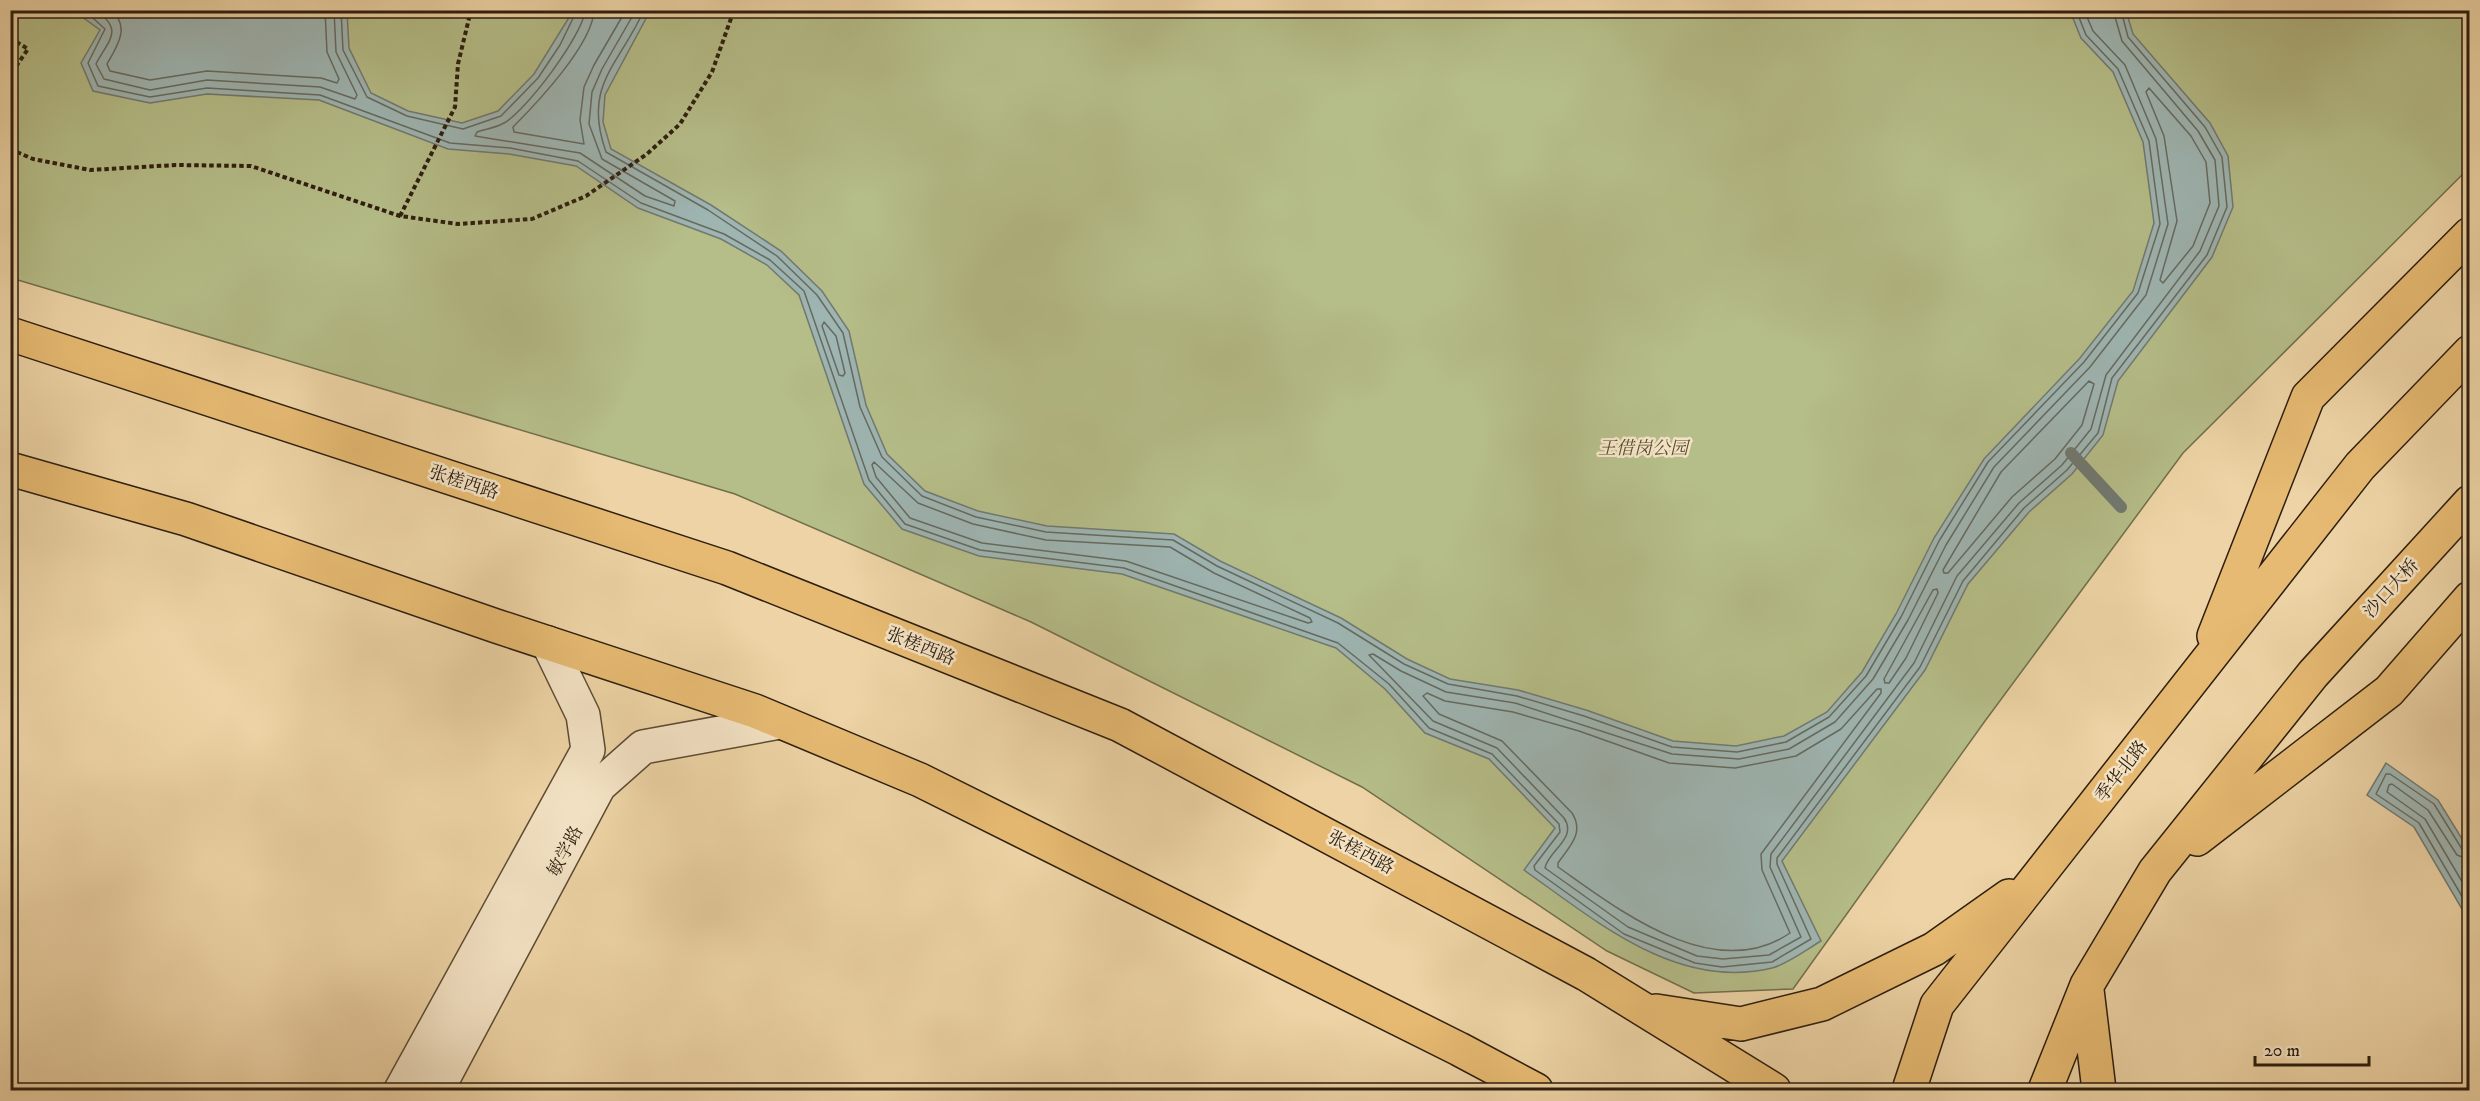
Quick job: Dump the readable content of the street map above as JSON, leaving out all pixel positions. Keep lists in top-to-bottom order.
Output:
{
  "streets": {
    "main road": ["张槎西路", "沙口大桥", "季华北路"],
    "street": ["敏学路"]
  },
  "parks": ["王借岗公园"],
  "scale_bar": "20 m"
}
